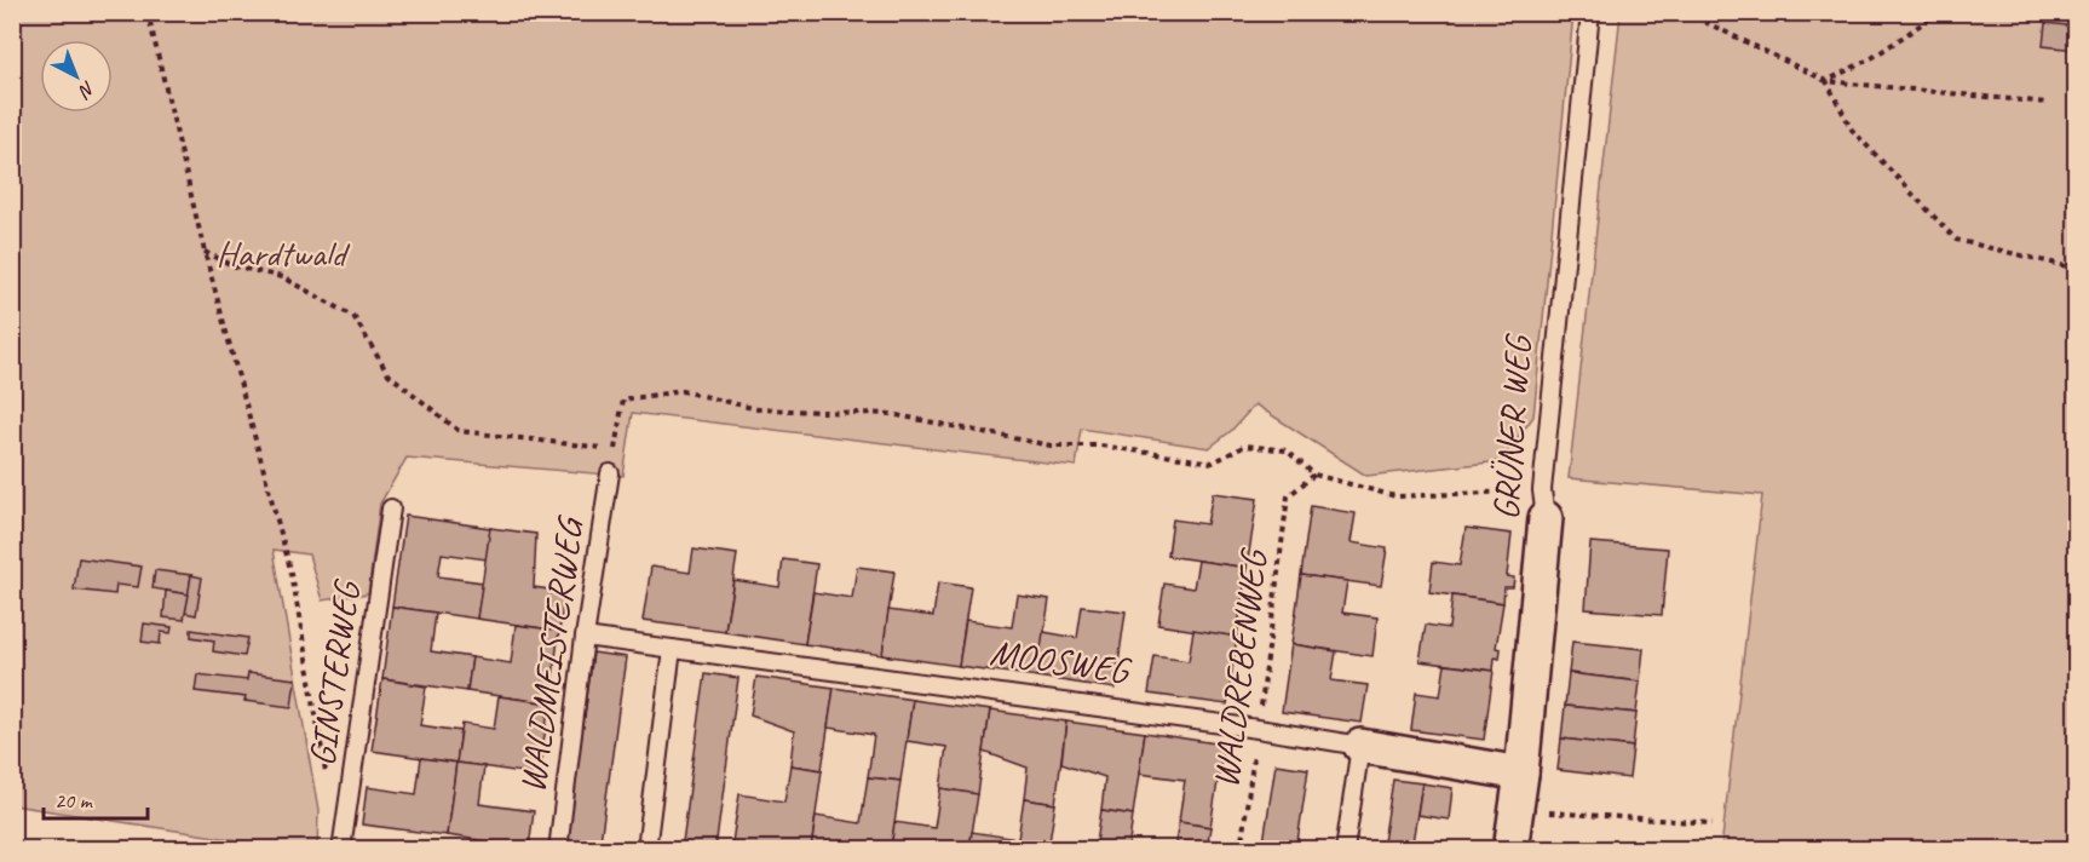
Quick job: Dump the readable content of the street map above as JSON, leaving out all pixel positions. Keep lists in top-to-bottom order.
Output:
{
  "streets": {
    "street": ["GRÜNER WEG", "MOOSWEG"],
    "lane": ["WALDMEISTERWEG", "GINSTERWEG"],
    "path": ["WALDREBENWEG"]
  },
  "crossings": [
    ["GRÜNER WEG", "MOOSWEG"],
    ["WALDMEISTERWEG", "MOOSWEG"],
    ["MOOSWEG", "WALDREBENWEG"]
  ],
  "parks": ["Hardtwald"],
  "scale_bar": "20 m",
  "north": "bottom right"
}
